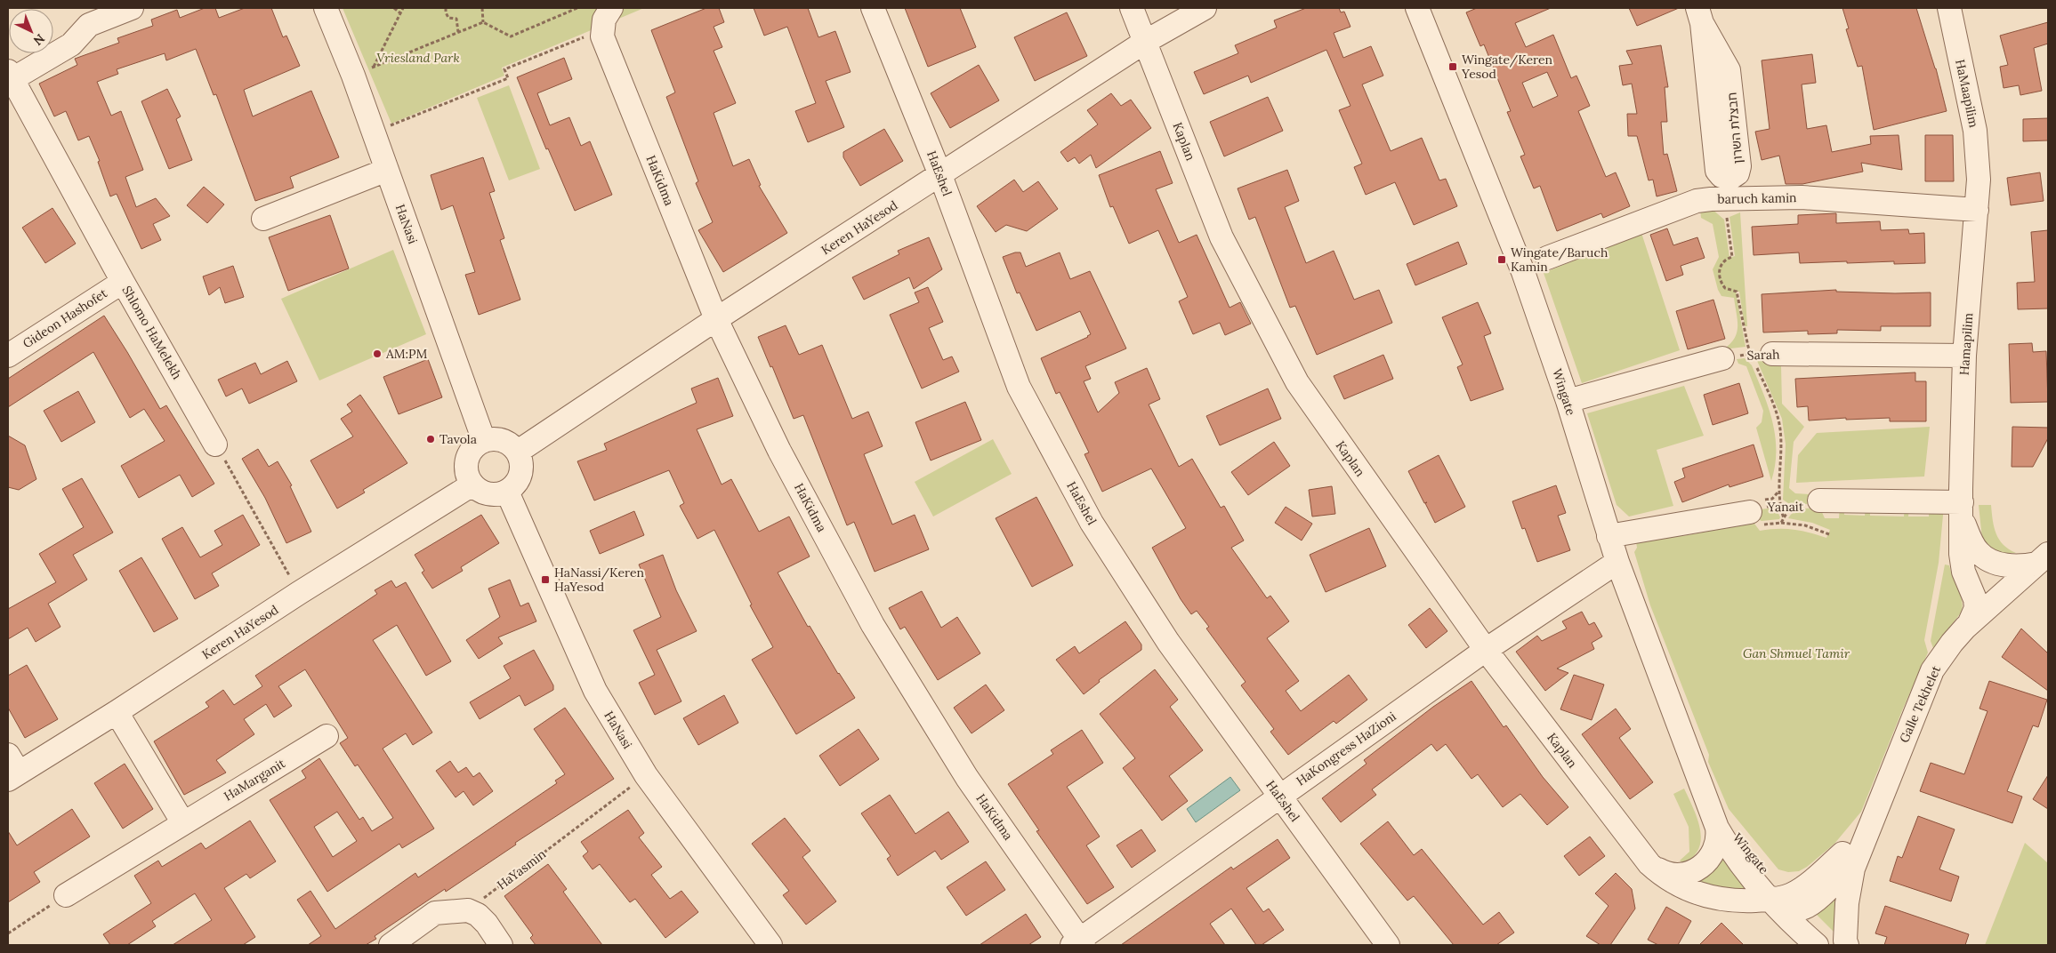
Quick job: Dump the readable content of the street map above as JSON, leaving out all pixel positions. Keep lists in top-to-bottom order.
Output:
{
  "streets": {
    "street": [
      "HaMaapilim",
      "חבצלת השרון",
      "Kaplan",
      "HaEshel",
      "HaKidma",
      "baruch kamin",
      "HaNasi",
      "Keren HaYesod",
      "Gideon Hashofet",
      "Shlomo HaMelekh",
      "Hamapilim",
      "Sarah",
      "Wingate",
      "Yanait",
      "Galle Tekhelet",
      "HaKongress HaZioni",
      "HaMarganit"
    ],
    "path": ["HaYasmin"]
  },
  "crossings": [
    ["HaMaapilim", "Hamapilim"],
    ["Kaplan", "Keren HaYesod"],
    ["Kaplan", "Wingate"],
    ["Kaplan", "Galle Tekhelet"],
    ["Kaplan", "HaKongress HaZioni"],
    ["HaEshel", "Keren HaYesod"],
    ["HaEshel", "HaKongress HaZioni"],
    ["HaKidma", "Keren HaYesod"],
    ["HaKidma", "HaKongress HaZioni"],
    ["baruch kamin", "Hamapilim"],
    ["HaNasi", "Keren HaYesod"],
    ["HaNasi", "HaYasmin"],
    ["Gideon Hashofet", "Shlomo HaMelekh"],
    ["Hamapilim", "Sarah"],
    ["Hamapilim", "Yanait"],
    ["Hamapilim", "Galle Tekhelet"],
    ["Wingate", "Yanait"],
    ["Wingate", "Galle Tekhelet"],
    ["Wingate", "HaKongress HaZioni"]
  ],
  "parks": ["Vriesland Park", "Gan Shmuel Tamir"],
  "places": {
    "transit": ["Wingate/Keren Yesod", "Wingate/Baruch Kamin", "HaNassi/Keren HaYesod"],
    "other": ["AM:PM", "Tavola"]
  },
  "north": "bottom right"
}
